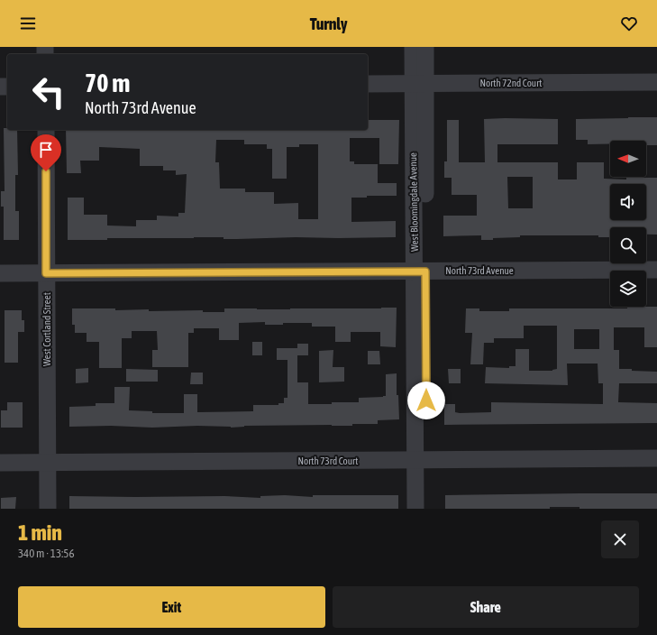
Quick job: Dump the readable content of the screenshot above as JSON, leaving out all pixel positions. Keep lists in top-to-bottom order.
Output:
{
  "streets": {
    "street": [
      "North 72nd Court",
      "West Bloomingdale Avenue",
      "North 73rd Avenue",
      "West Cortland Street",
      "North 73rd Court"
    ]
  },
  "crossings": [
    ["North 72nd Court", "West Bloomingdale Avenue"],
    ["West Bloomingdale Avenue", "North 73rd Avenue"],
    ["West Bloomingdale Avenue", "North 73rd Court"],
    ["North 73rd Avenue", "West Cortland Street"],
    ["West Cortland Street", "North 73rd Court"]
  ],
  "north": "left",
  "page": {
    "header": "Turnly",
    "turn": ["70 m", "North 73rd Avenue"],
    "heading": ["1 min", "340 m · 13:56"],
    "buttons": ["Exit", "Share"]
  }
}
